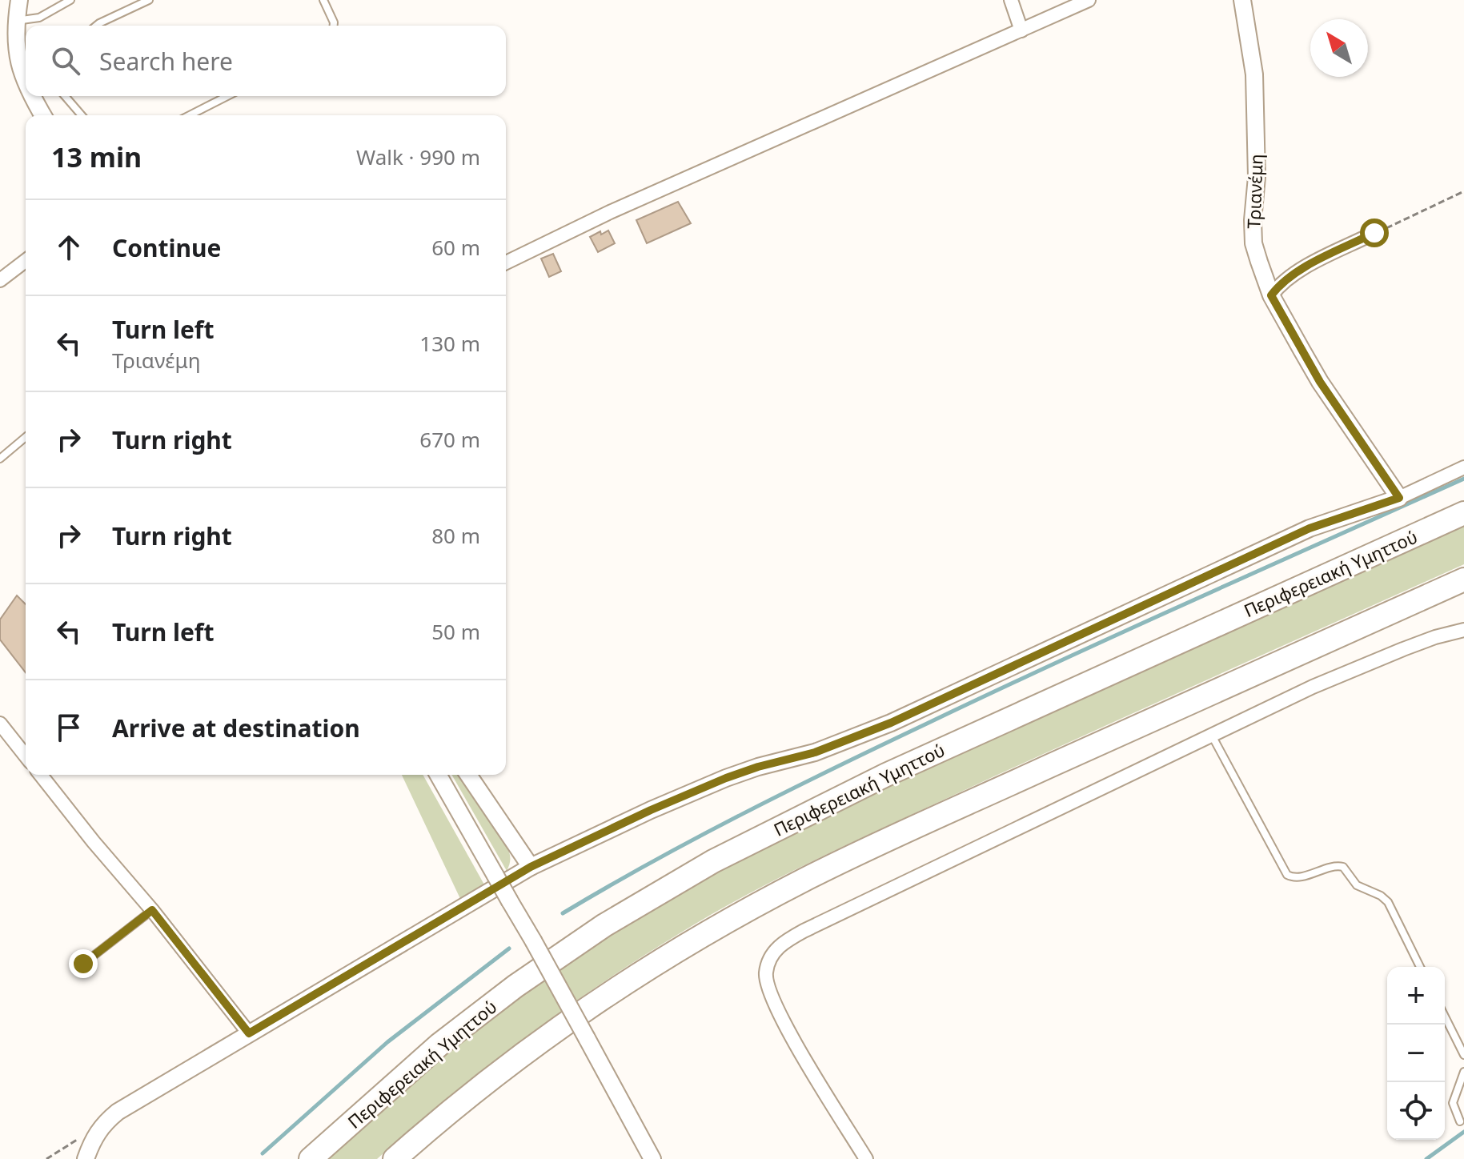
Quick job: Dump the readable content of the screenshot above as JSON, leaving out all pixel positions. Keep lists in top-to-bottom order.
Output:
{
  "streets": {
    "highway": ["Περιφερειακή Υμηττού"],
    "street": ["Τριανέμη"]
  },
  "north": "top left",
  "page": {
    "search": "Search here",
    "heading": ["13 min", "Walk · 990 m"],
    "list": [
      ["Continue", "60 m"],
      ["Turn left", "Τριανέμη", "130 m"],
      ["Turn right", "670 m"],
      ["Turn right", "80 m"],
      ["Turn left", "50 m"],
      "Arrive at destination"
    ],
    "map_buttons": ["+", "−"]
  }
}
